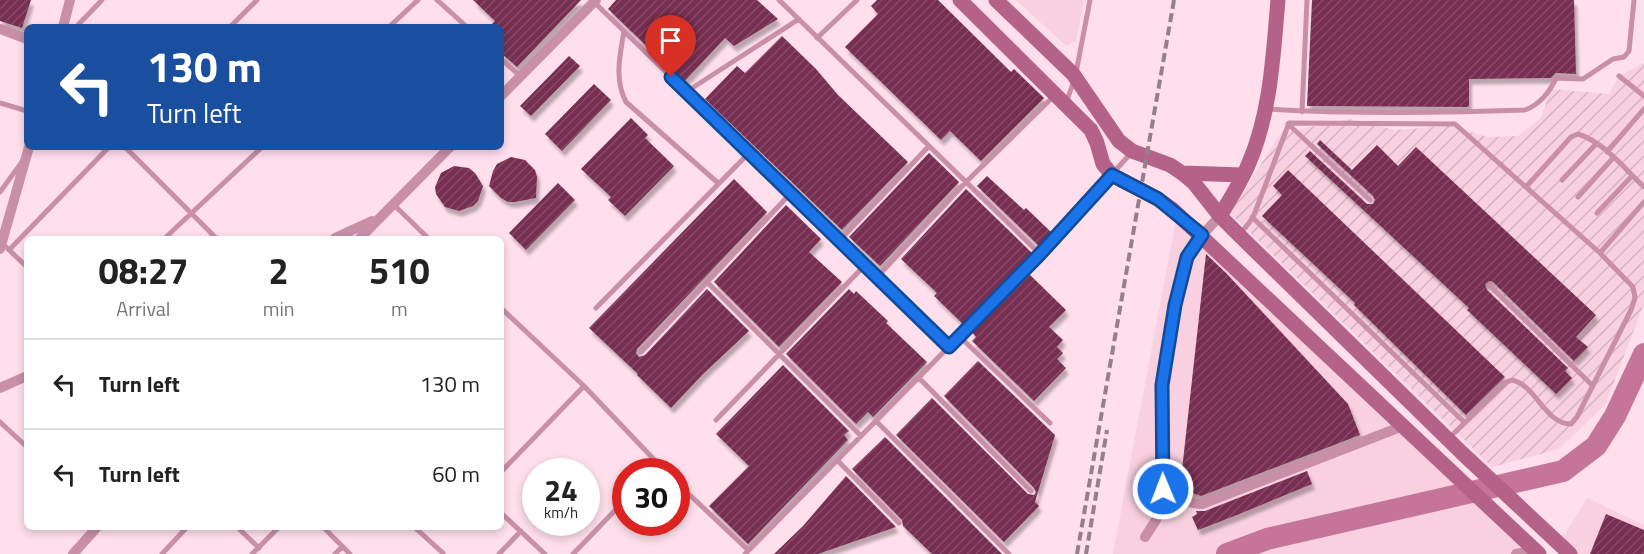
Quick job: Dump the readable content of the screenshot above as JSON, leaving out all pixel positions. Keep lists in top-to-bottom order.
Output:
{
  "page": {
    "turn": ["130 m", "Turn left"],
    "eta": [
      "08:27",
      "Arrival",
      "2",
      "min",
      "510",
      "m"
    ],
    "list": [
      {
        "name": "Turn left",
        "value": "130 m"
      },
      {
        "name": "Turn left",
        "value": "60 m"
      }
    ],
    "speed": "24 km/h",
    "limit": "30"
  }
}
